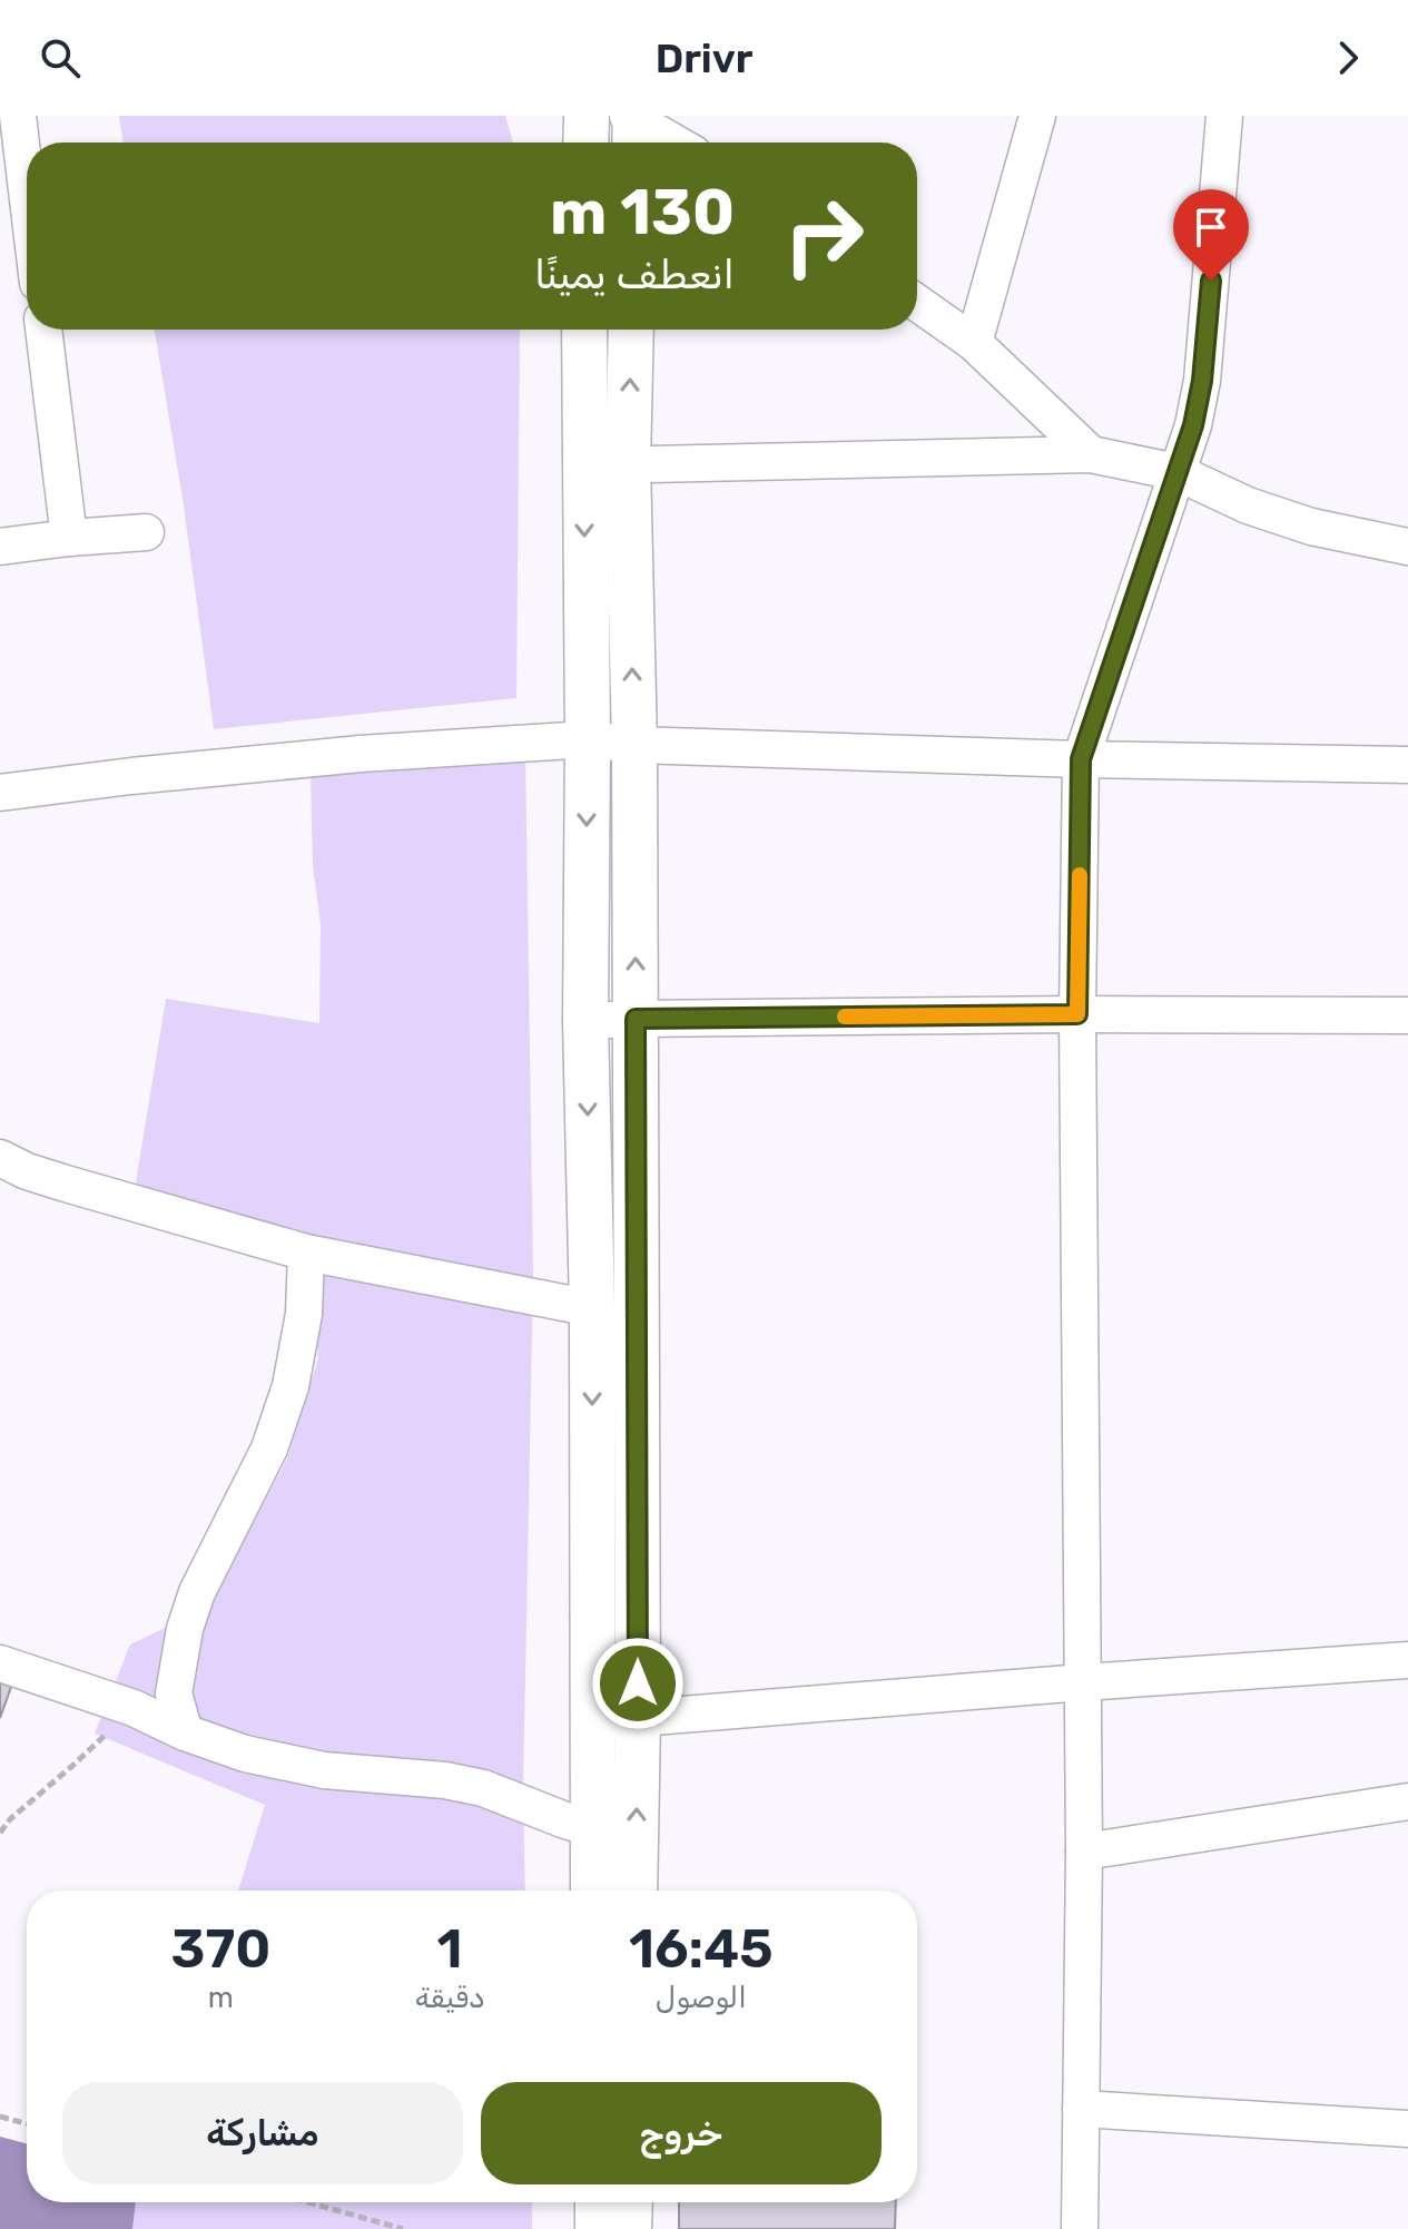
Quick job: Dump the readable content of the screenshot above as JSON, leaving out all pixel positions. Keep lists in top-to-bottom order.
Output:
{
  "page": {
    "header": "Drivr",
    "turn": ["130 m", "انعطف يمينًا"],
    "eta": [
      "16:45",
      "الوصول",
      "1",
      "دقيقة",
      "370",
      "m"
    ],
    "buttons": ["خروج", "مشاركة"]
  }
}
